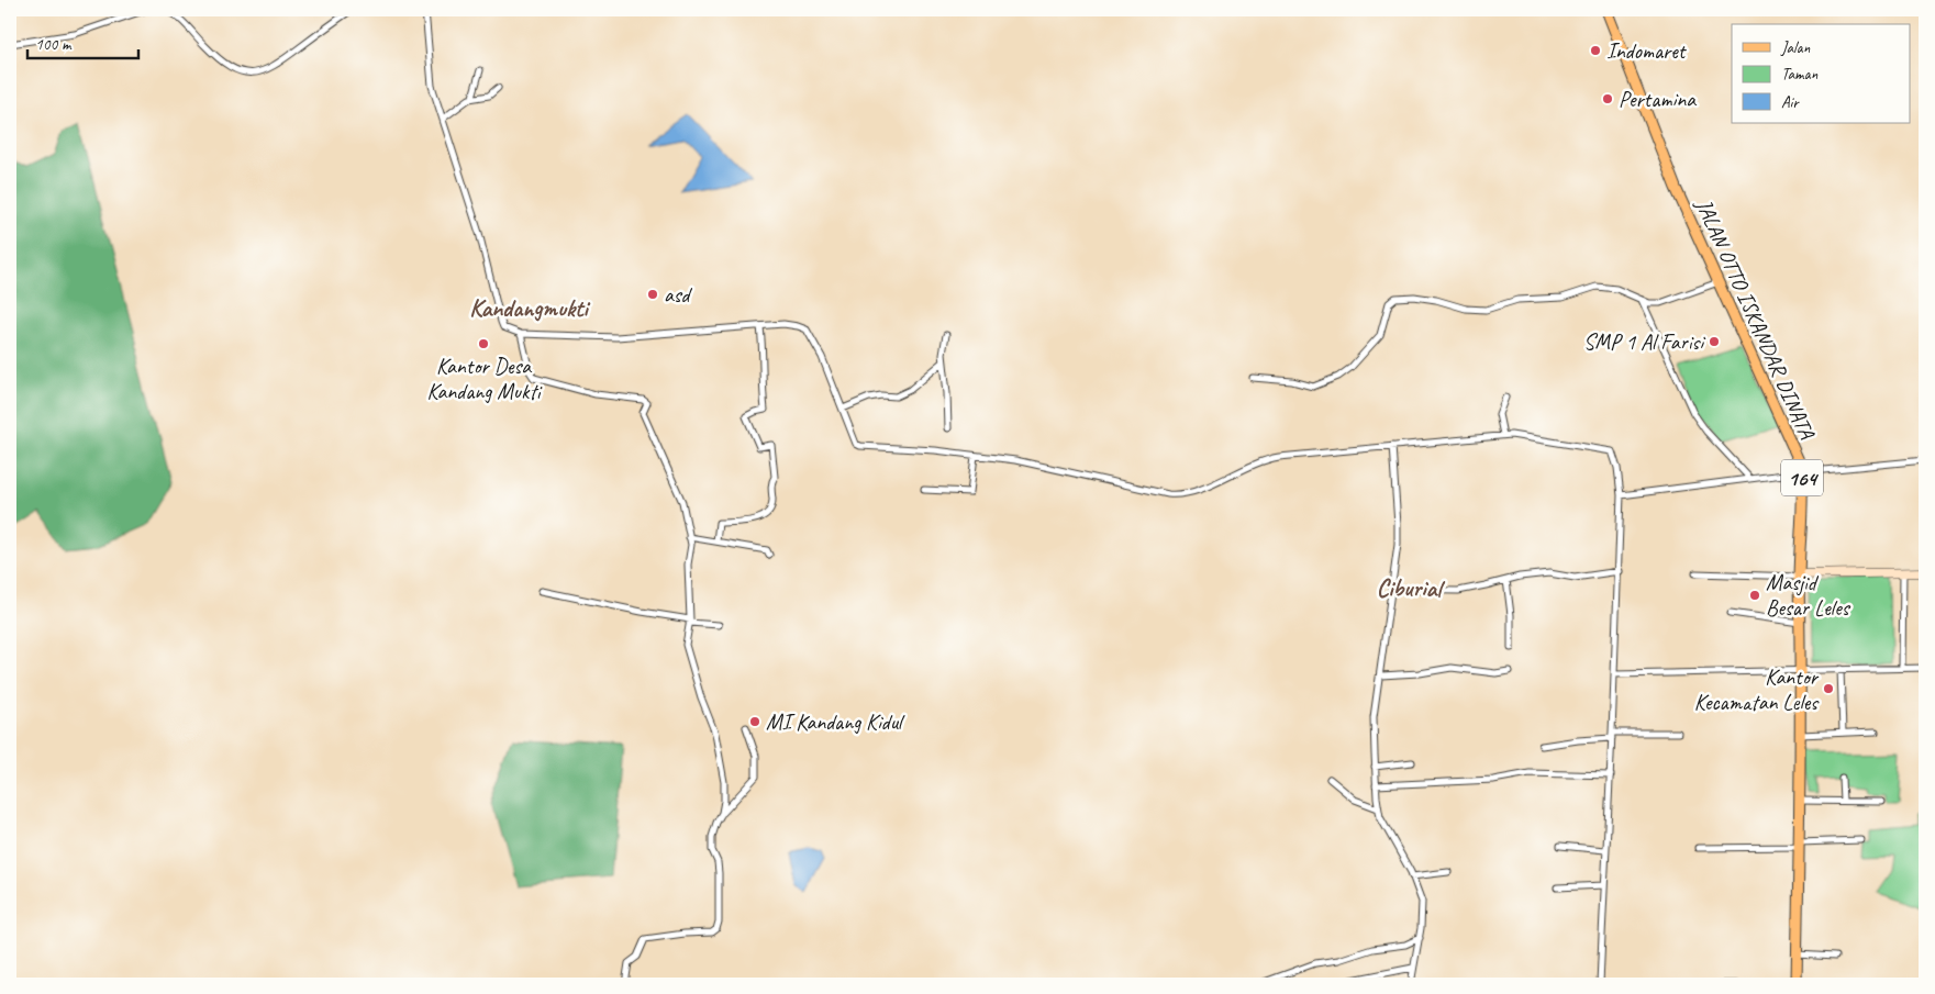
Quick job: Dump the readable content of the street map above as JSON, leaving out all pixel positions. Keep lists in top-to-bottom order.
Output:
{
  "streets": {
    "main road": ["JALAN OTTO ISKANDAR DINATA", "164"]
  },
  "districts": ["Kandangmukti", "Ciburial"],
  "places": [
    "Indomaret",
    "Pertamina",
    "asd",
    "SMP 1 Al Farisi",
    "Kantor Desa Kandang Mukti",
    "Masjid Besar Leles",
    "Kantor Kecamatan Leles",
    "MI Kandang Kidul"
  ],
  "legend": ["Jalan", "Taman", "Air"],
  "scale_bar": "100 m"
}
